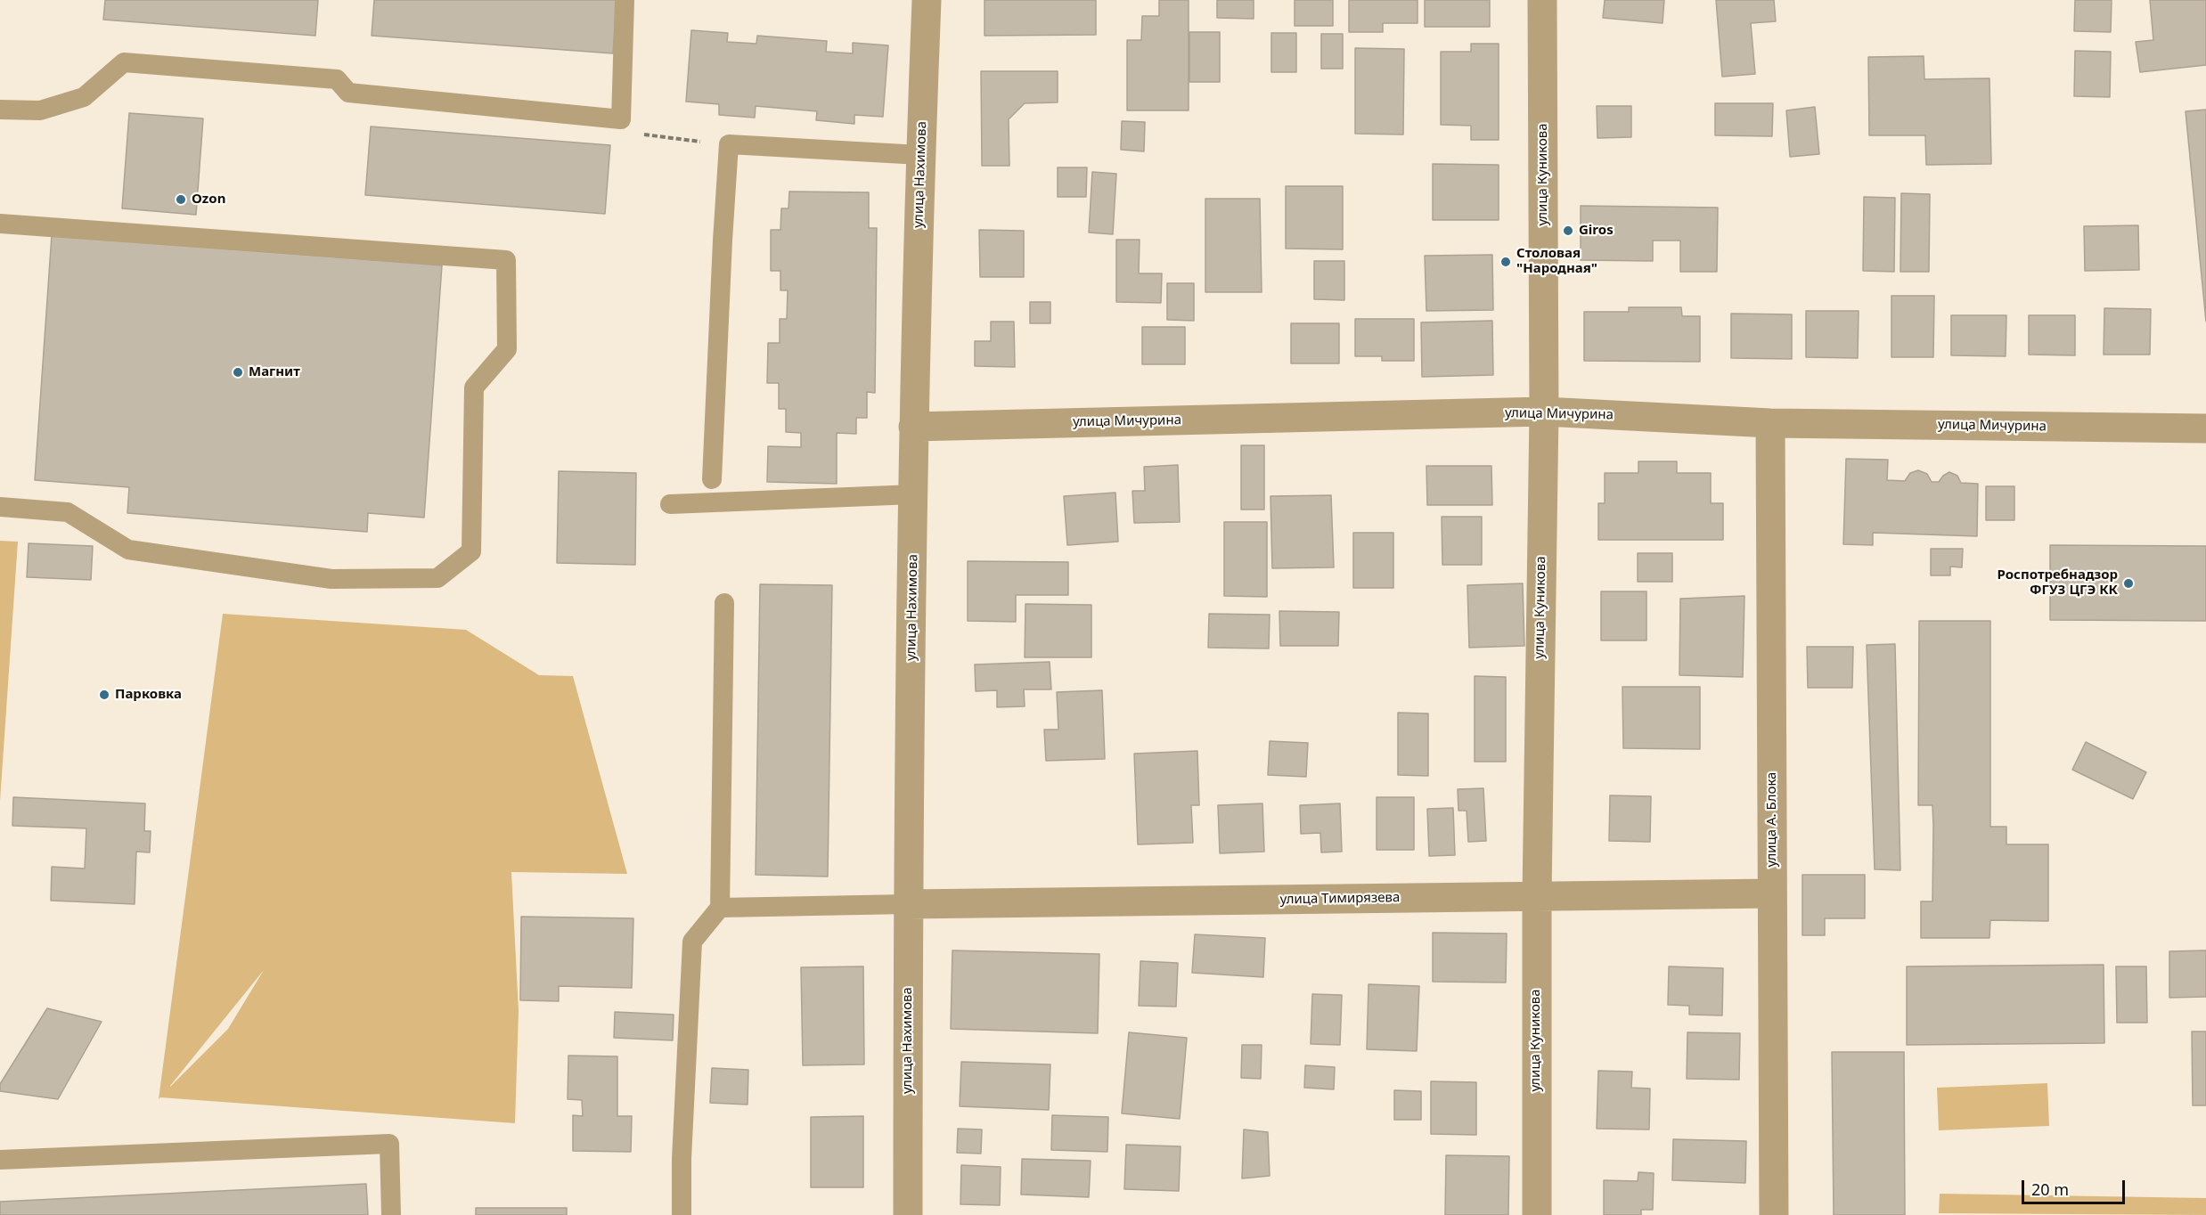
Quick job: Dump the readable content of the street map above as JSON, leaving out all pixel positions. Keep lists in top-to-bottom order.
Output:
{
  "streets": {
    "street": [
      "улица Нахимова",
      "улица Куникова",
      "улица Мичурина",
      "улица А. Блока",
      "улица Тимирязева"
    ]
  },
  "crossings": [
    ["улица Нахимова", "улица Мичурина"],
    ["улица Нахимова", "улица Тимирязева"],
    ["улица Куникова", "улица Мичурина"],
    ["улица Куникова", "улица Тимирязева"],
    ["улица Мичурина", "улица А. Блока"],
    ["улица А. Блока", "улица Тимирязева"]
  ],
  "places": [
    "Ozon",
    "Giros",
    "Столовая \"Народная\"",
    "Магнит",
    "Роспотребнадзор ФГУЗ ЦГЭ КК",
    "Парковка"
  ],
  "scale_bar": "20 m"
}
